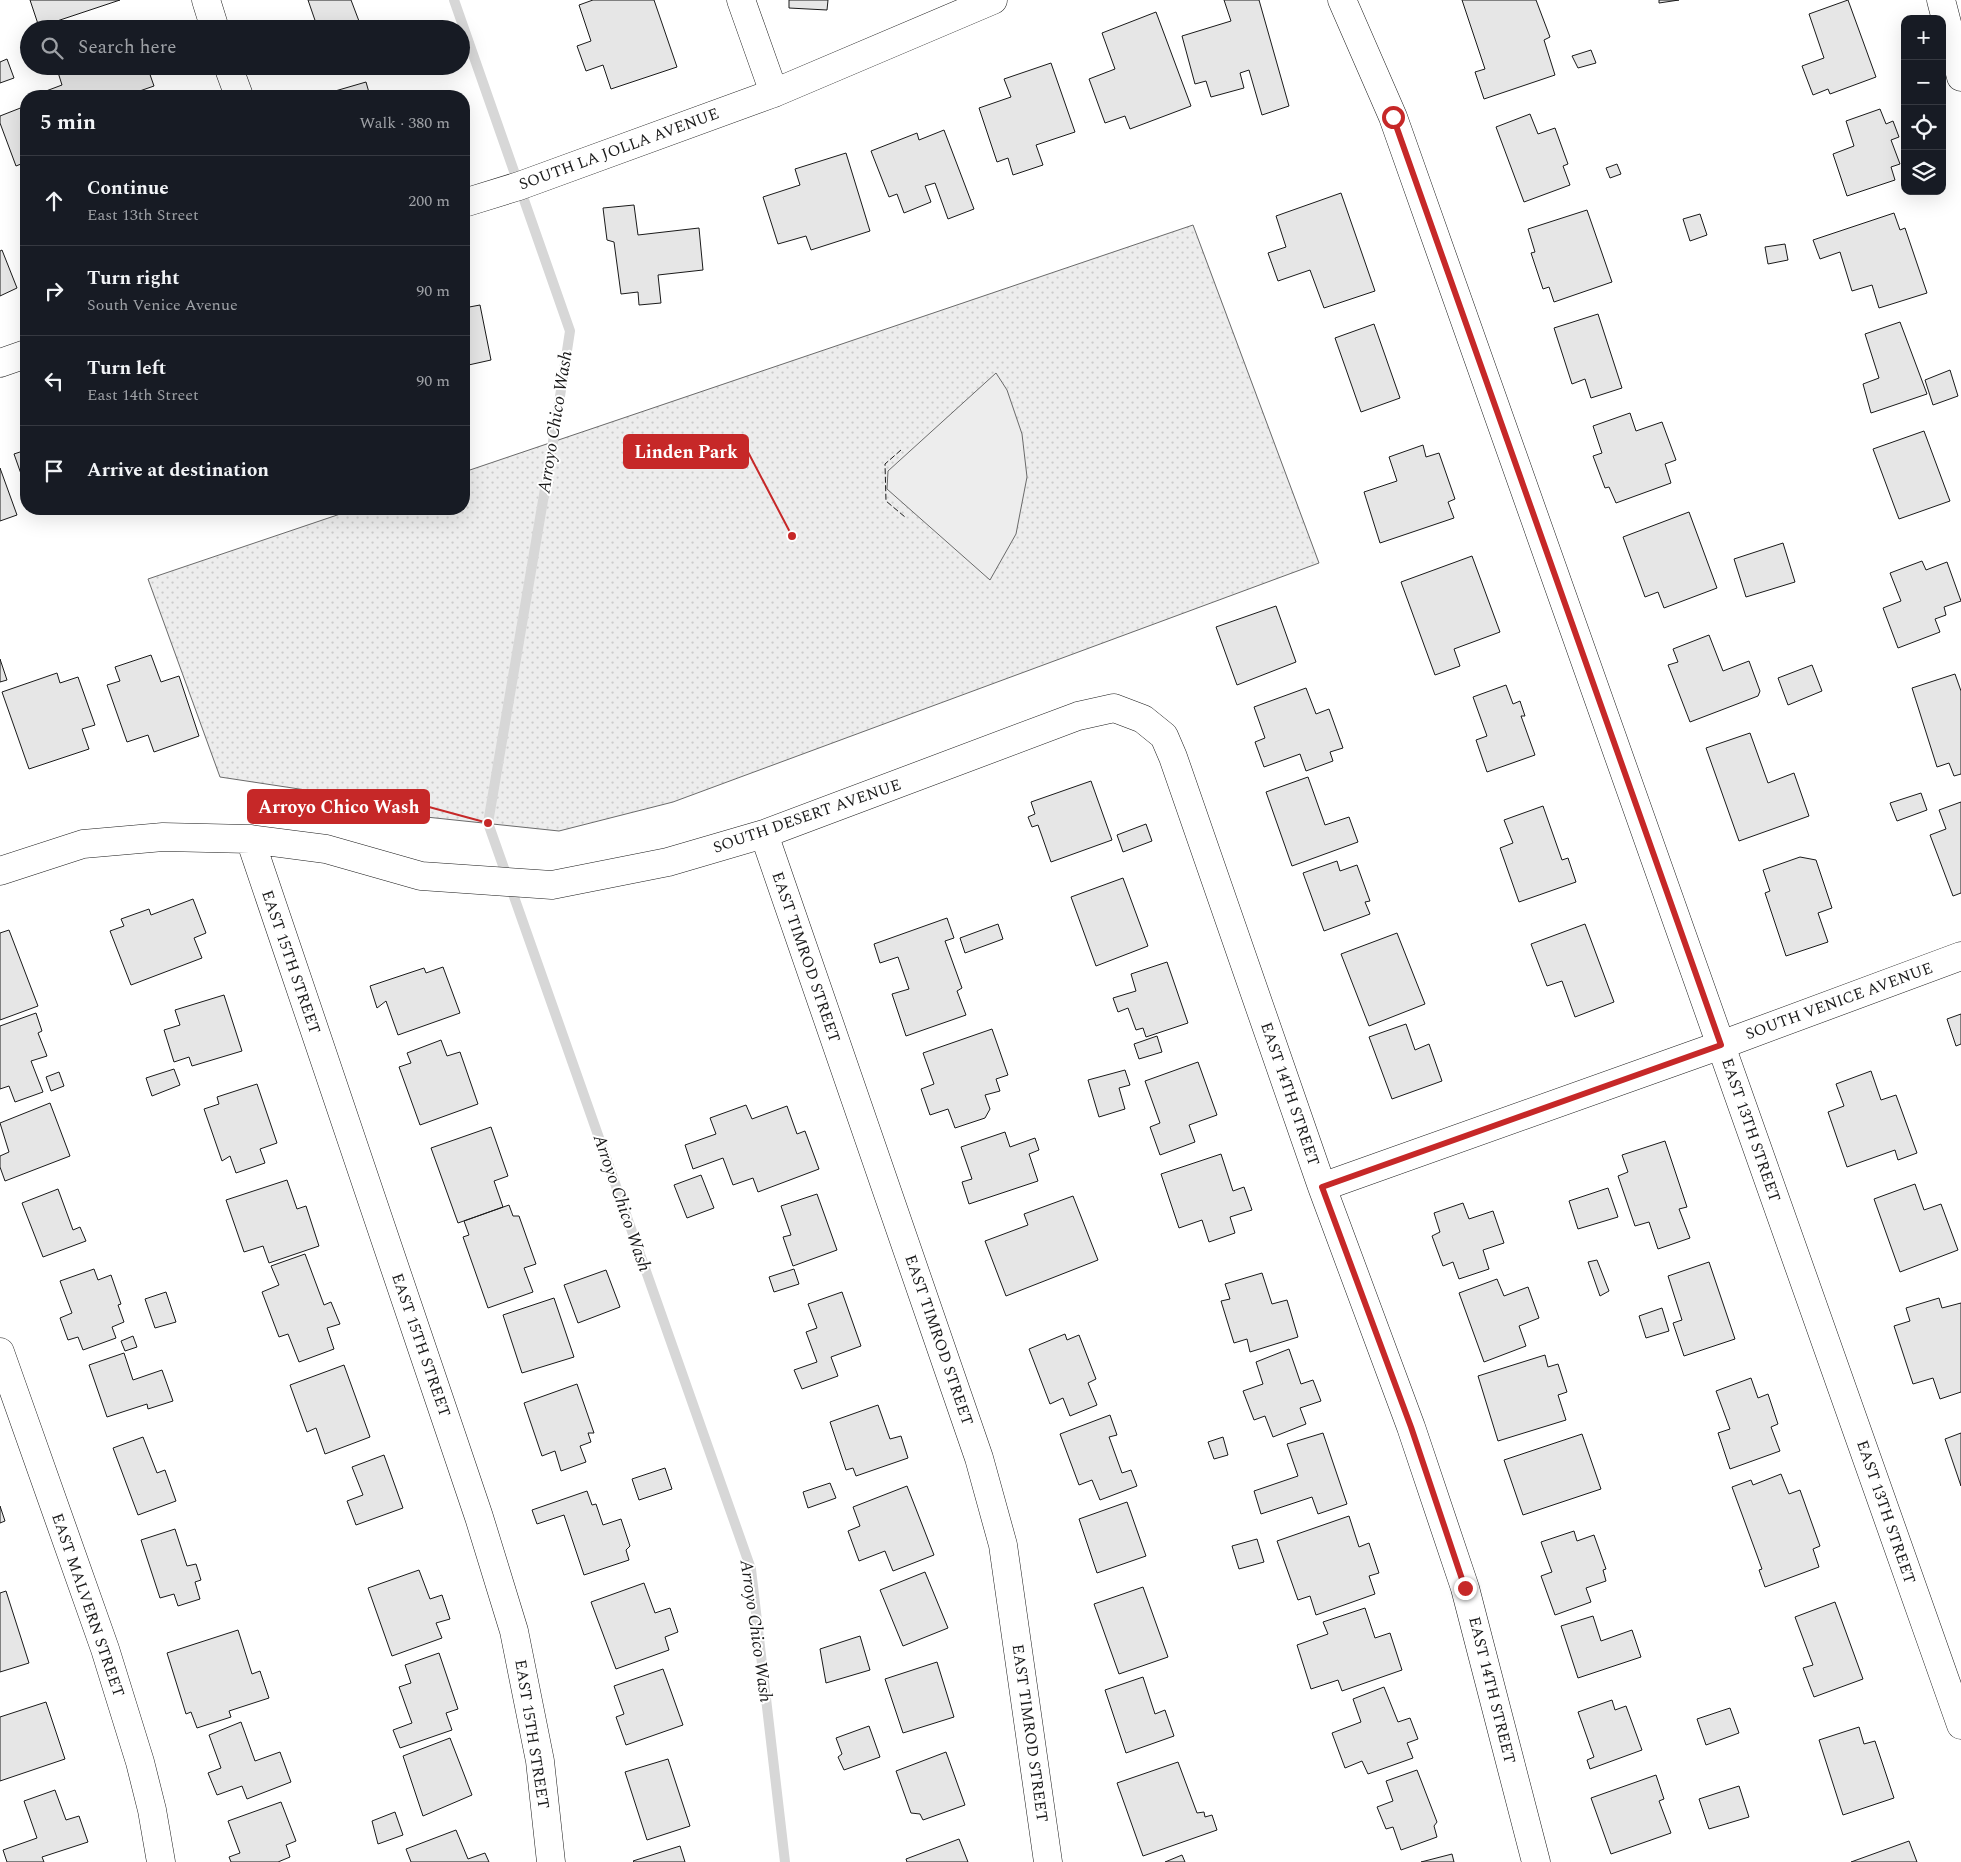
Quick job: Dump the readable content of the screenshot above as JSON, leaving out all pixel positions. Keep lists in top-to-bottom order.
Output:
{
  "streets": {
    "street": [
      "SOUTH LA JOLLA AVENUE",
      "SOUTH DESERT AVENUE",
      "EAST TIMROD STREET",
      "EAST 15TH STREET",
      "SOUTH VENICE AVENUE",
      "EAST 14TH STREET",
      "EAST 13TH STREET",
      "EAST MALVERN STREET"
    ]
  },
  "crossings": [
    ["SOUTH DESERT AVENUE", "EAST TIMROD STREET"],
    ["SOUTH DESERT AVENUE", "EAST 15TH STREET"],
    ["SOUTH DESERT AVENUE", "EAST 14TH STREET"],
    ["SOUTH VENICE AVENUE", "EAST 14TH STREET"],
    ["SOUTH VENICE AVENUE", "EAST 13TH STREET"]
  ],
  "water": ["Arroyo Chico Wash"],
  "places": ["Linden Park", "Arroyo Chico Wash"],
  "page": {
    "map_buttons": ["+", "−"],
    "search": "Search here",
    "heading": ["5 min", "Walk · 380 m"],
    "list": [
      ["Continue", "East 13th Street", "200 m"],
      ["Turn right", "South Venice Avenue", "90 m"],
      ["Turn left", "East 14th Street", "90 m"],
      "Arrive at destination"
    ]
  }
}
